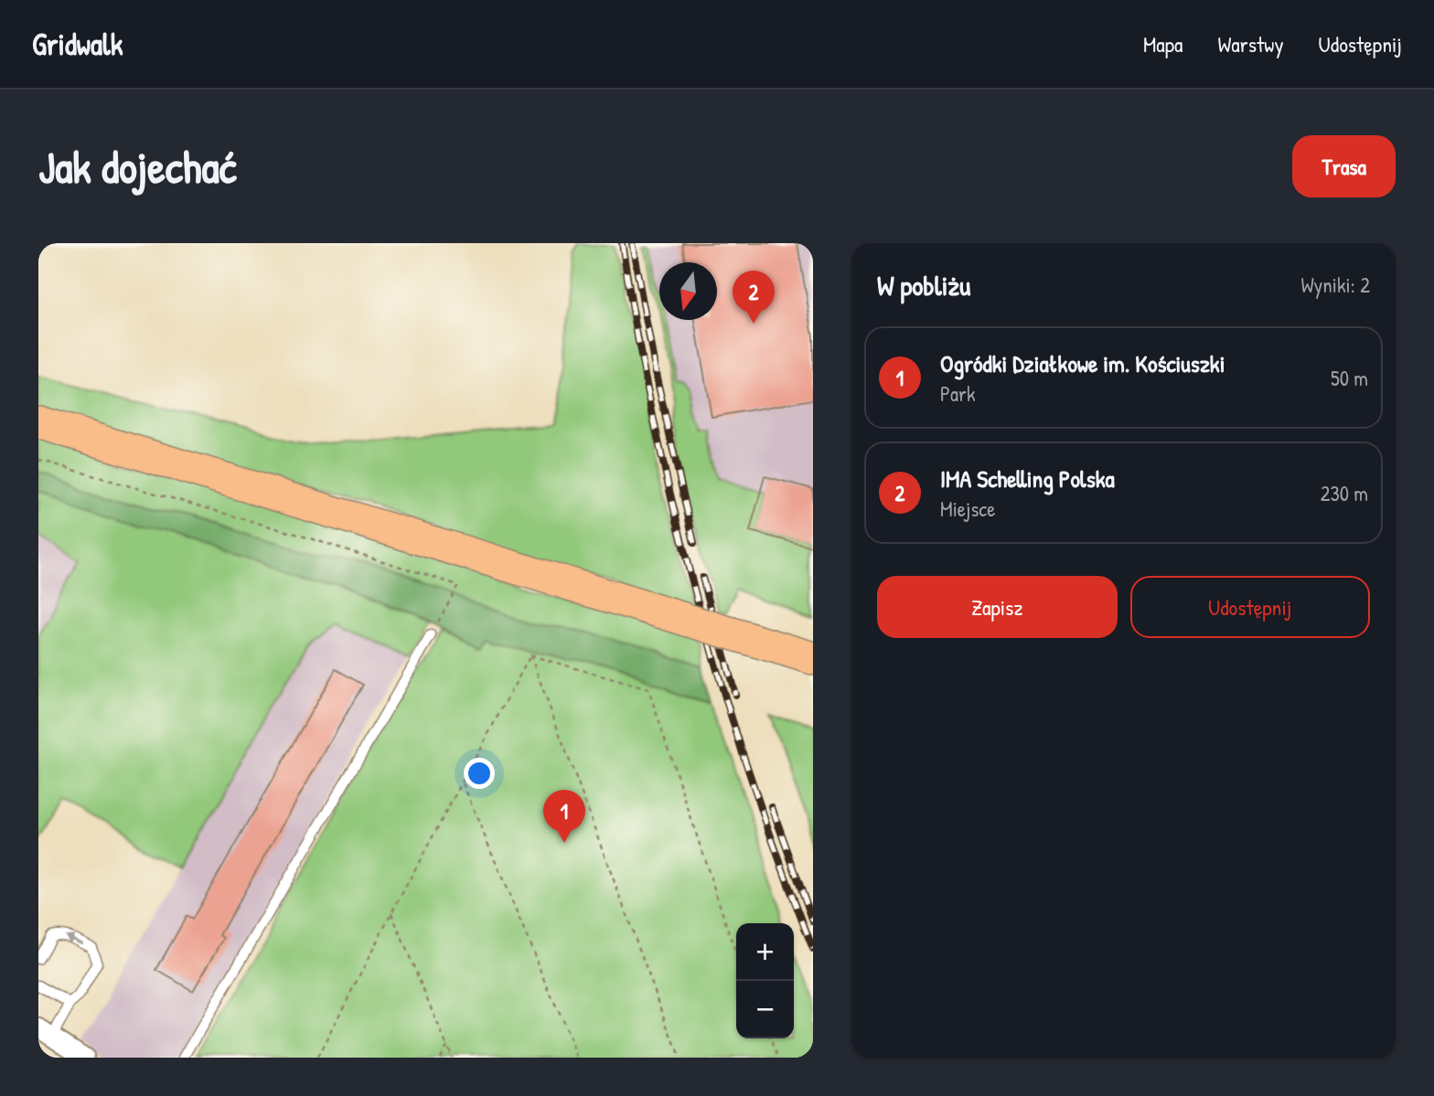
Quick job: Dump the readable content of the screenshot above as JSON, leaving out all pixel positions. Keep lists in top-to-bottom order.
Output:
{
  "north": "bottom",
  "page": {
    "header": "Gridwalk",
    "nav": ["Mapa", "Warstwy", "Udostępnij"],
    "buttons": [
      "Trasa",
      ["Zapisz", "Udostępnij"]
    ],
    "title": "Jak dojechać",
    "heading": ["W pobliżu", "Wyniki: 2"],
    "pins": ["2", "1"],
    "list": [
      {
        "mark": "1",
        "name": "Ogródki Działkowe im. Kościuszki",
        "note": "Park",
        "value": "50 m"
      },
      {
        "mark": "2",
        "name": "IMA Schelling Polska",
        "note": "Miejsce",
        "value": "230 m"
      }
    ],
    "map_buttons": ["+", "−"]
  }
}
